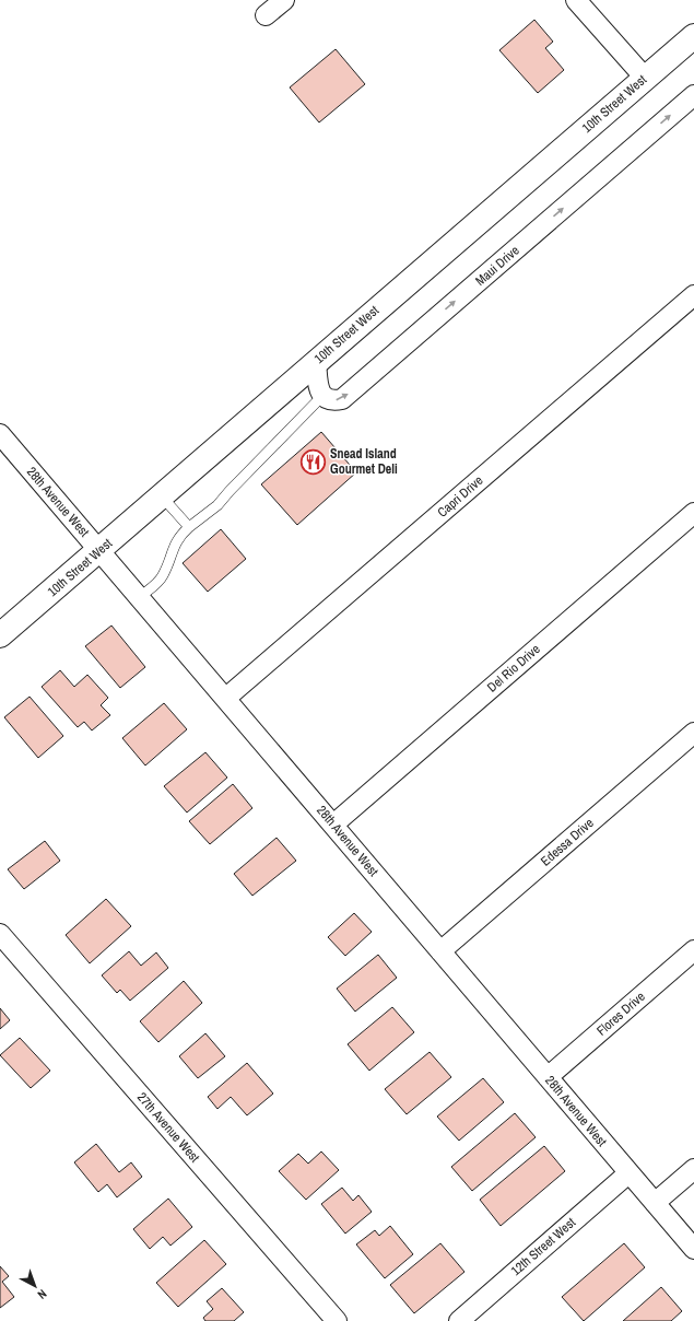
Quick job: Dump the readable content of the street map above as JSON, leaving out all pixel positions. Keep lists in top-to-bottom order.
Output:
{
  "streets": {
    "street": [
      "10th Street West",
      "Maui Drive",
      "Capri Drive",
      "28th Avenue West",
      "Del Rio Drive",
      "Edessa Drive",
      "Flores Drive",
      "27th Avenue West",
      "12th Street West"
    ]
  },
  "crossings": [
    ["10th Street West", "28th Avenue West"],
    ["Capri Drive", "28th Avenue West"],
    ["28th Avenue West", "Del Rio Drive"],
    ["28th Avenue West", "Edessa Drive"],
    ["28th Avenue West", "Flores Drive"],
    ["28th Avenue West", "12th Street West"]
  ],
  "one_way": ["Maui Drive"],
  "places": {
    "restaurant": ["Snead Island Gourmet Deli"]
  },
  "north": "bottom right"
}
